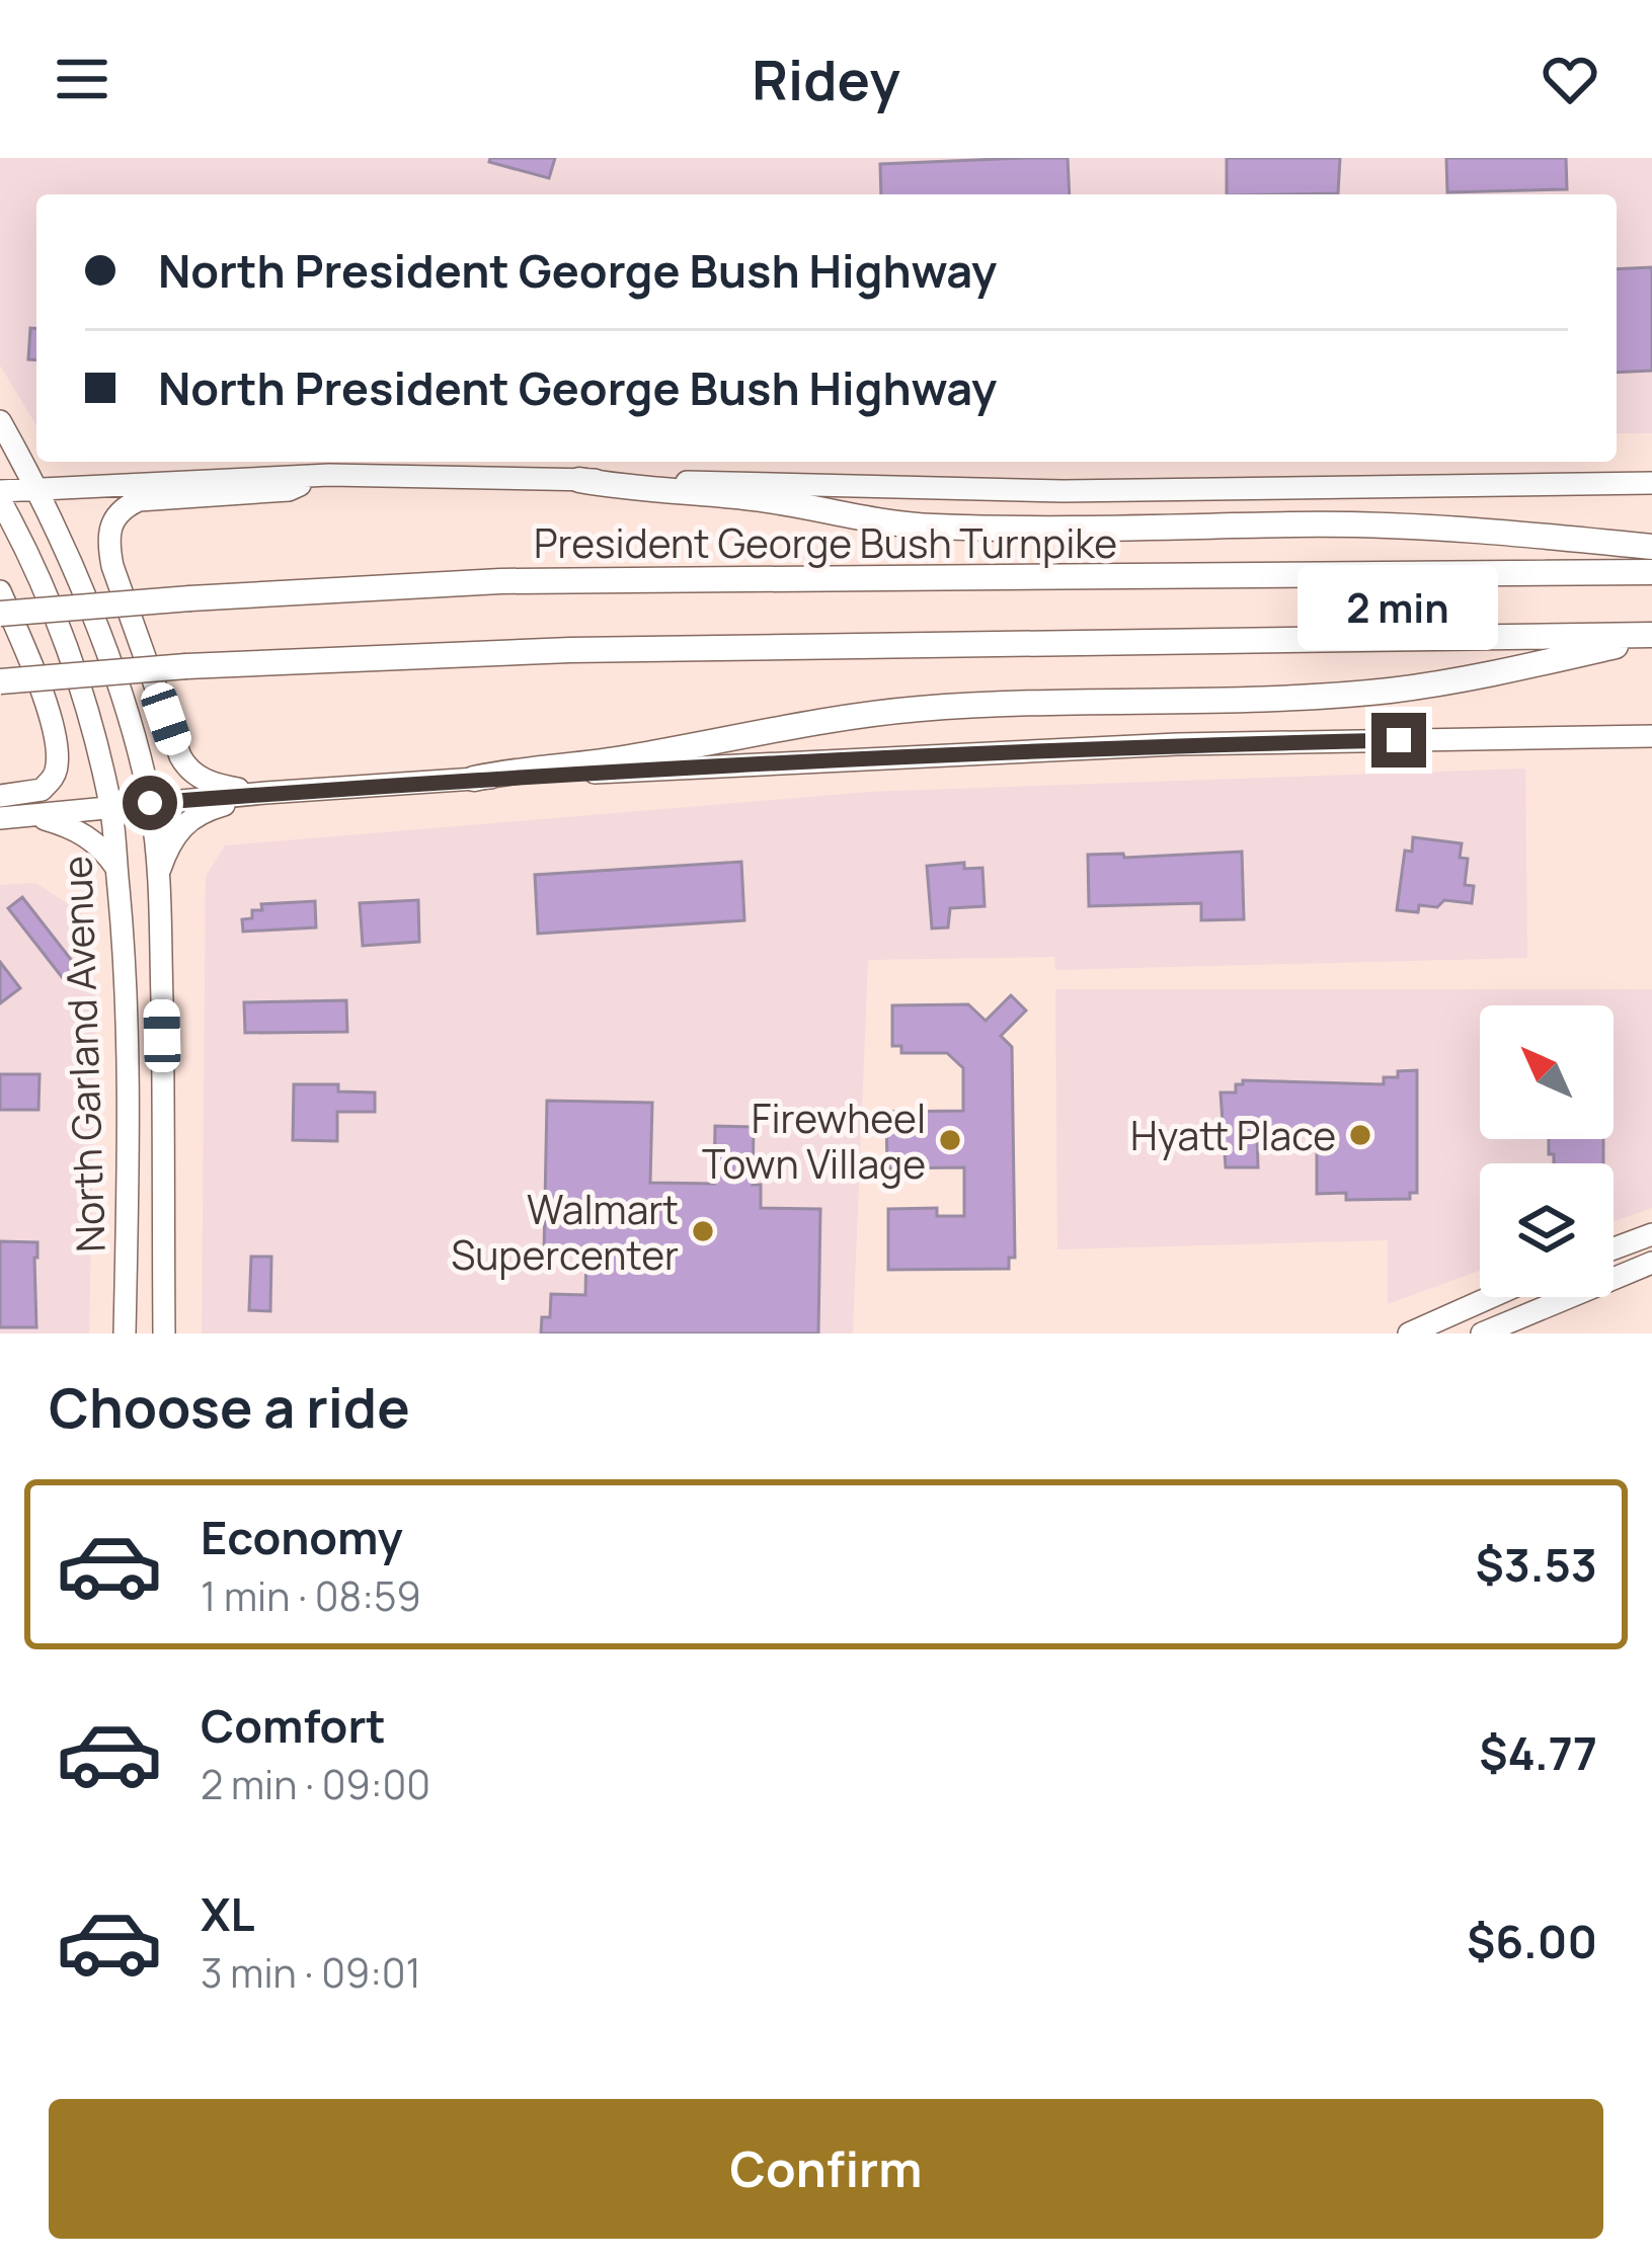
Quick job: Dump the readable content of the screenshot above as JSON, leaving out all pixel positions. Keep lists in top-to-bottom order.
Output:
{
  "streets": {
    "highway": ["President George Bush Turnpike"],
    "main road": ["North Garland Avenue"]
  },
  "places": ["Hyatt Place", "Firewheel Town Village", "Walmart Supercenter"],
  "north": "top left",
  "page": {
    "header": "Ridey",
    "banner": ["North President George Bush Highway", "North President George Bush Highway"],
    "bubble": "2 min",
    "heading": "Choose a ride",
    "list": [
      {
        "name": "Economy",
        "note": "1 min · 08:59",
        "value": "$3.53"
      },
      {
        "name": "Comfort",
        "note": "2 min · 09:00",
        "value": "$4.77"
      },
      {
        "name": "XL",
        "note": "3 min · 09:01",
        "value": "$6.00"
      }
    ],
    "buttons": "Confirm"
  }
}
